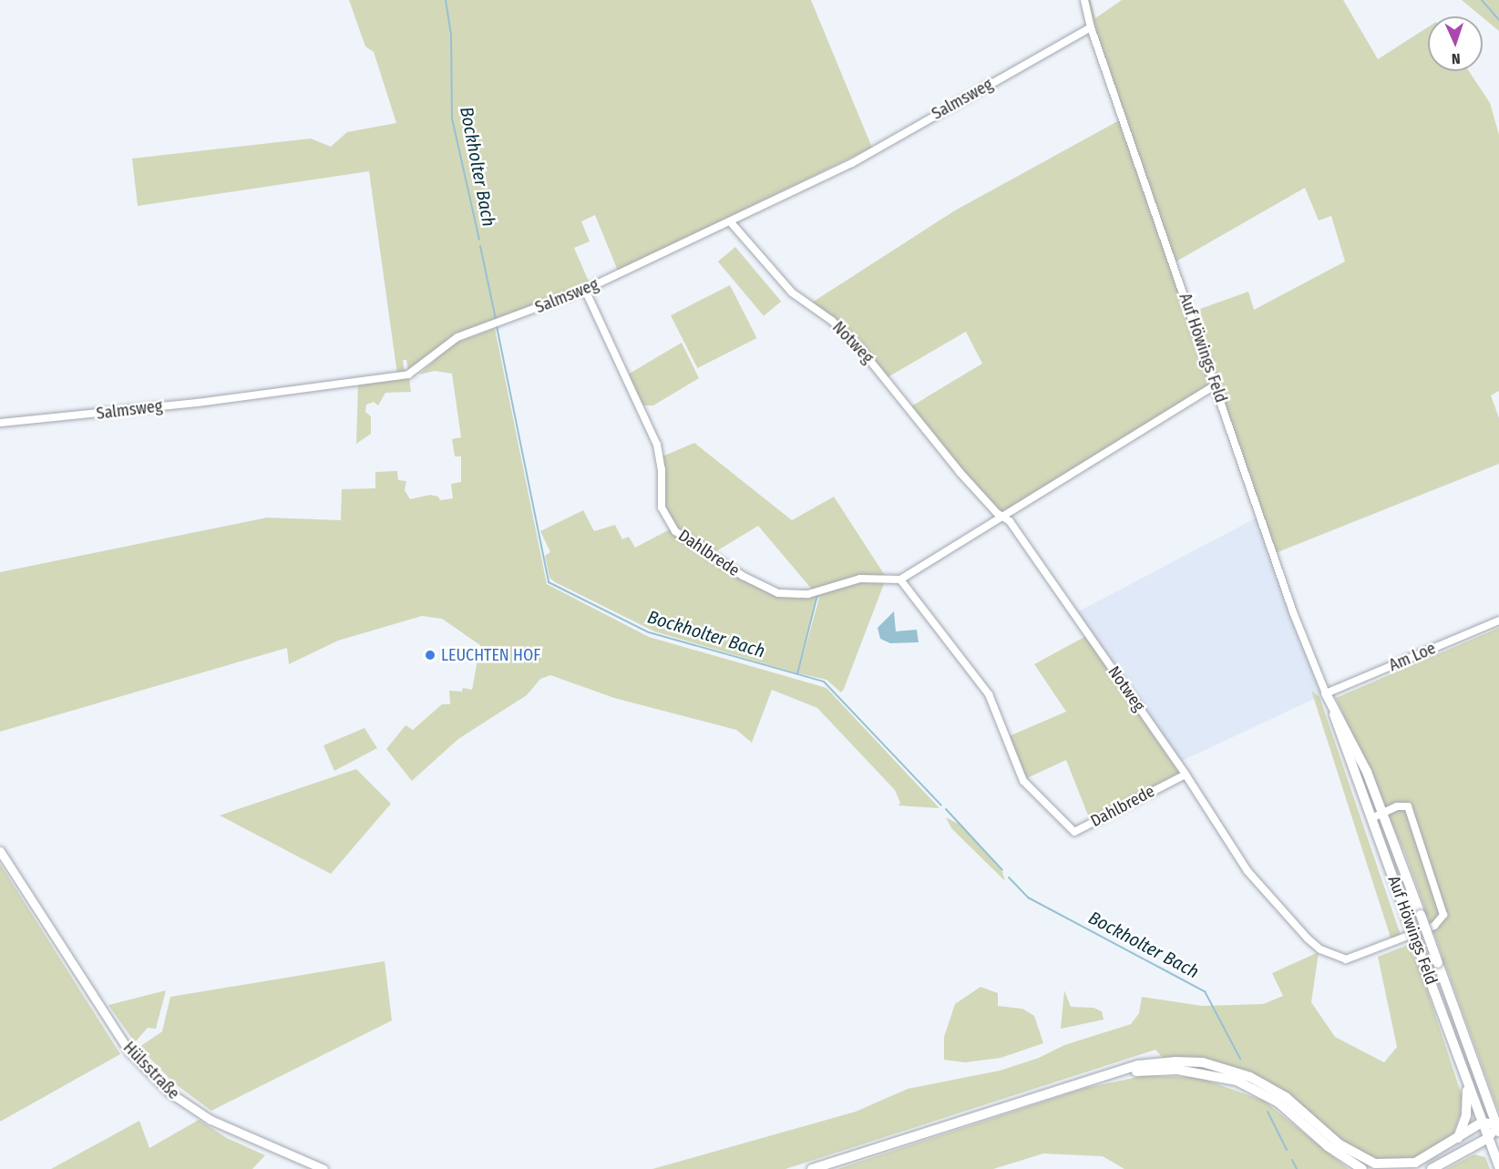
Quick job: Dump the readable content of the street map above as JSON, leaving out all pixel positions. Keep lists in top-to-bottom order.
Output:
{
  "streets": {
    "main road": ["Auf Höwings Feld"],
    "street": [
      "Salmsweg",
      "Notweg",
      "Dahlbrede",
      "Am Loe",
      "Hülsstraße"
    ]
  },
  "crossings": [
    ["Salmsweg", "Notweg"],
    ["Salmsweg", "Auf Höwings Feld"],
    ["Salmsweg", "Dahlbrede"],
    ["Notweg", "Auf Höwings Feld"],
    ["Notweg", "Dahlbrede"],
    ["Auf Höwings Feld", "Am Loe"]
  ],
  "water": ["Bockholter Bach"],
  "places": ["LEUCHTEN HOF"],
  "north": "bottom"
}
